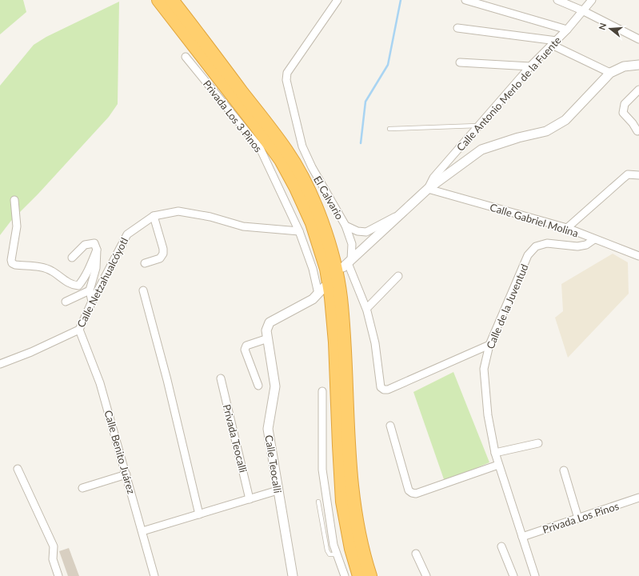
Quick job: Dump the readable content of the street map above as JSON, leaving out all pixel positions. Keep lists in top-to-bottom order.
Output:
{
  "streets": {
    "street": [
      "Calle Antonio Merlo de la Fuente",
      "Privada Los 3 Pinos",
      "El Calvario",
      "Calle Gabriel Molina",
      "Calle Netzahualcóyotl",
      "Calle de la Juventud",
      "Privada Teocalli",
      "Calle Benito Juárez",
      "Calle Teocalli",
      "Privada Los Pinos"
    ]
  },
  "crossings": [
    ["Calle Antonio Merlo de la Fuente", "Calle Gabriel Molina"],
    ["Privada Los 3 Pinos", "Calle Netzahualcóyotl"],
    ["Privada Los 3 Pinos", "Calle Teocalli"],
    ["Calle Gabriel Molina", "Calle de la Juventud"],
    ["Calle Netzahualcóyotl", "Calle Benito Juárez"],
    ["Calle de la Juventud", "Privada Los Pinos"]
  ],
  "north": "left"
}
